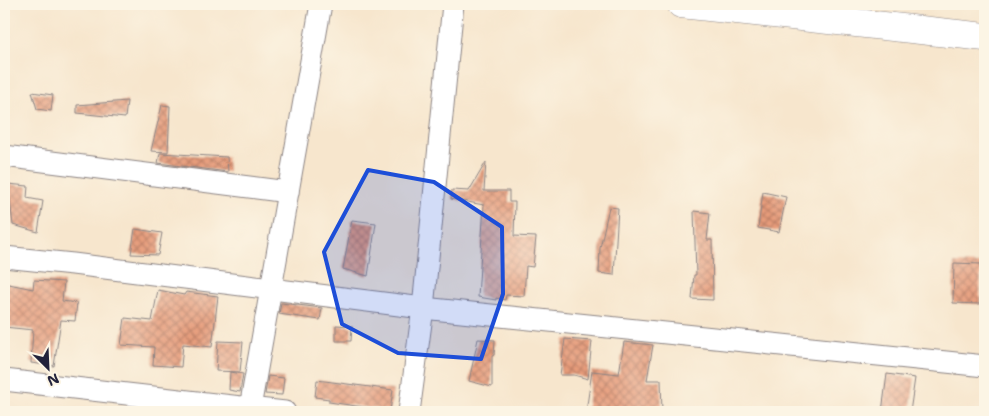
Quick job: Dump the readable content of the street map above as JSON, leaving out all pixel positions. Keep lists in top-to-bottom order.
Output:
{
  "north": "bottom right"
}
